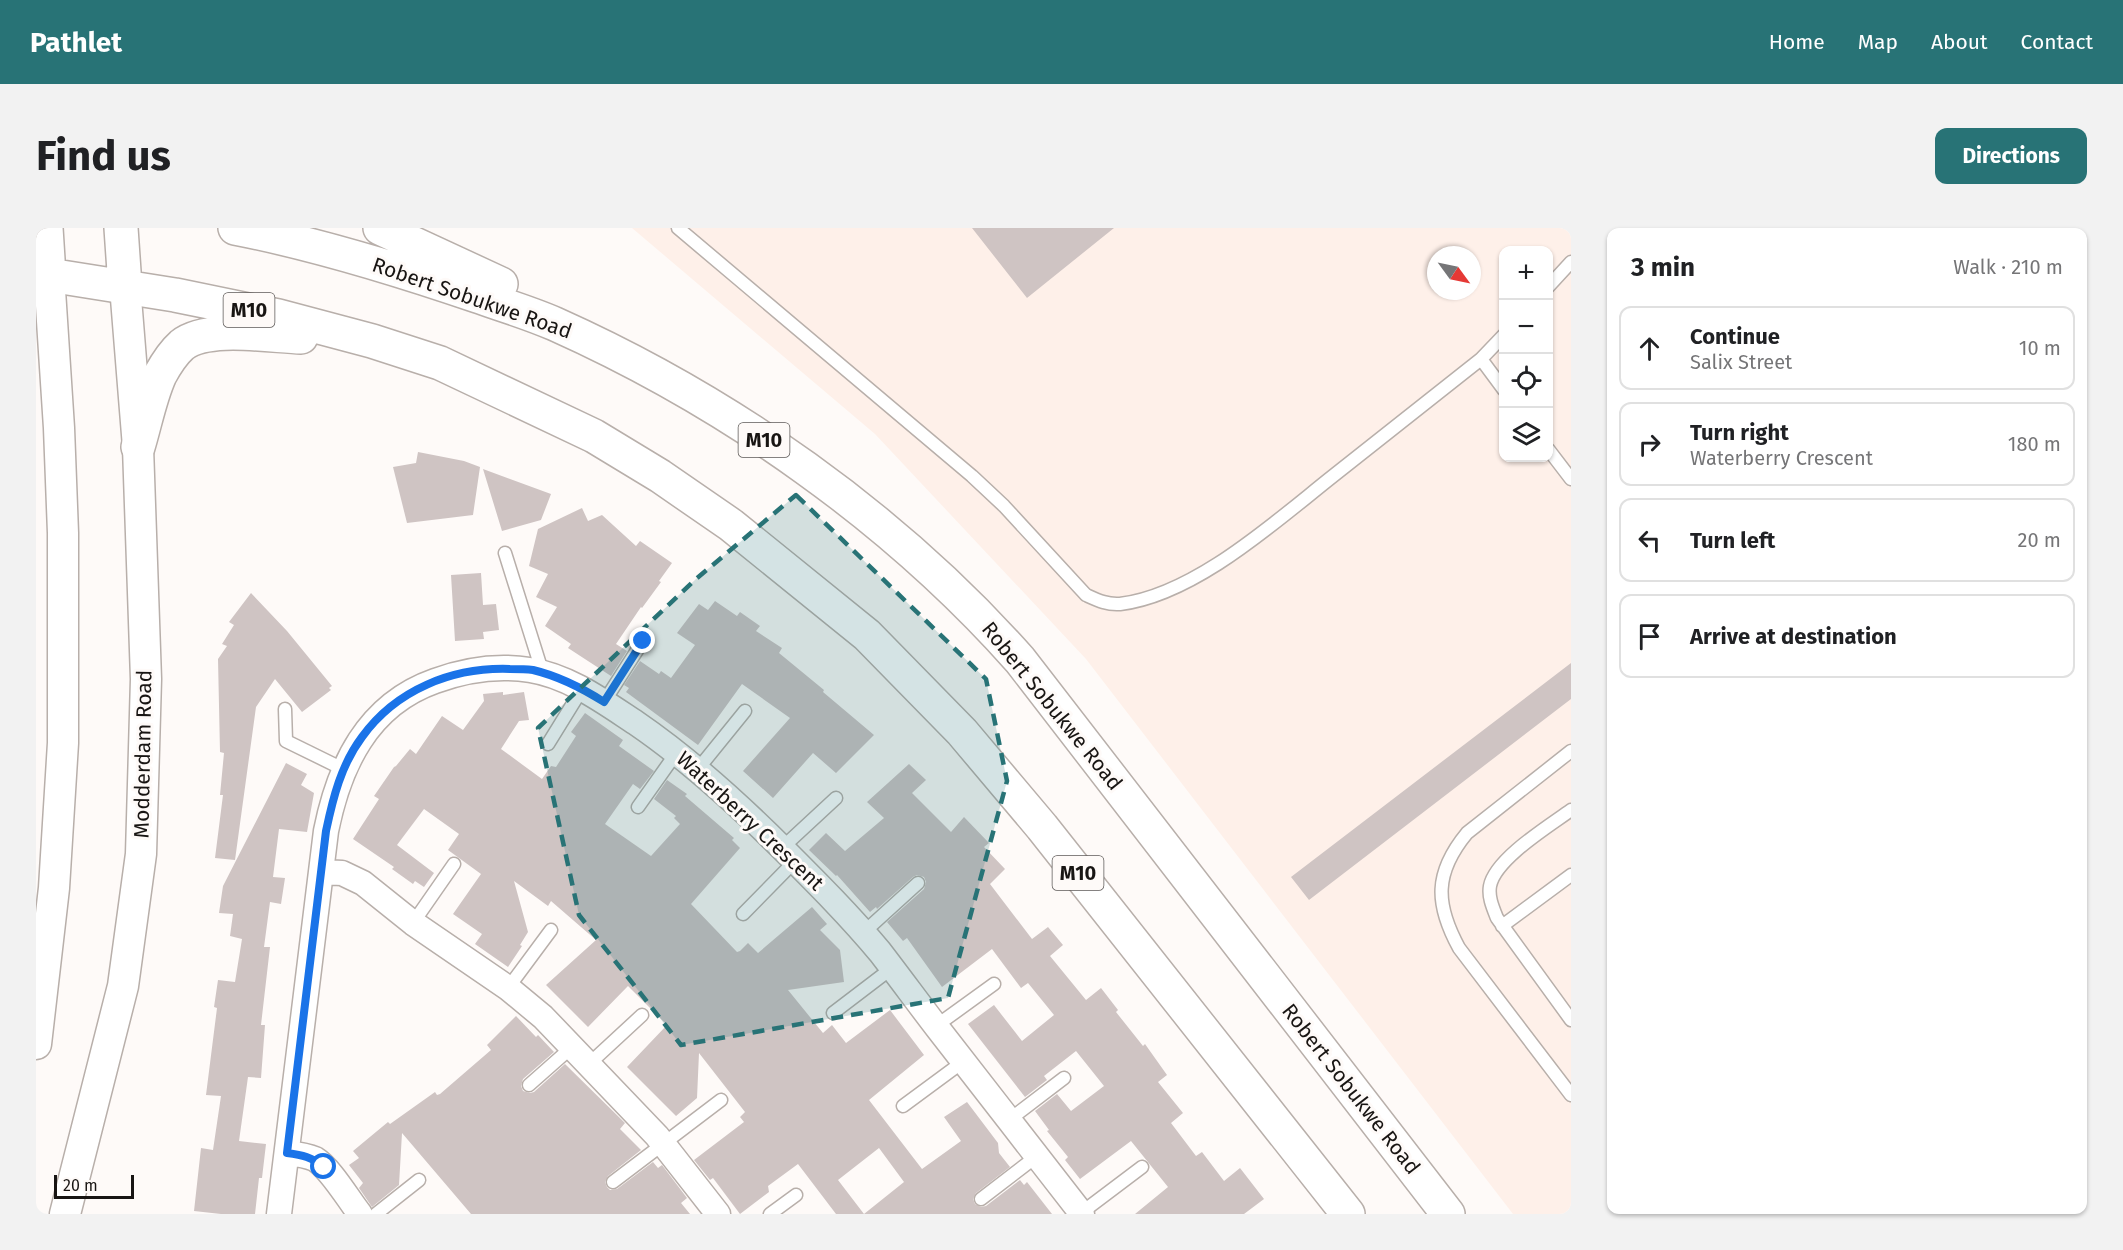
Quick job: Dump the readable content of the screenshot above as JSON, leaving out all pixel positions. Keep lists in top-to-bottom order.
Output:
{
  "streets": {
    "main road": ["Robert Sobukwe Road", "M10"],
    "street": ["Modderdam Road", "Waterberry Crescent"]
  },
  "crossings": [
    ["M10", "Modderdam Road"]
  ],
  "scale_bar": "20 m",
  "north": "bottom right",
  "page": {
    "header": "Pathlet",
    "nav": [
      "Home",
      "Map",
      "About",
      "Contact"
    ],
    "buttons": "Directions",
    "title": "Find us",
    "heading": ["3 min", "Walk · 210 m"],
    "map_buttons": ["+", "−"],
    "list": [
      ["Continue", "Salix Street", "10 m"],
      ["Turn right", "Waterberry Crescent", "180 m"],
      ["Turn left", "20 m"],
      "Arrive at destination"
    ],
    "scale": "20 m"
  }
}
